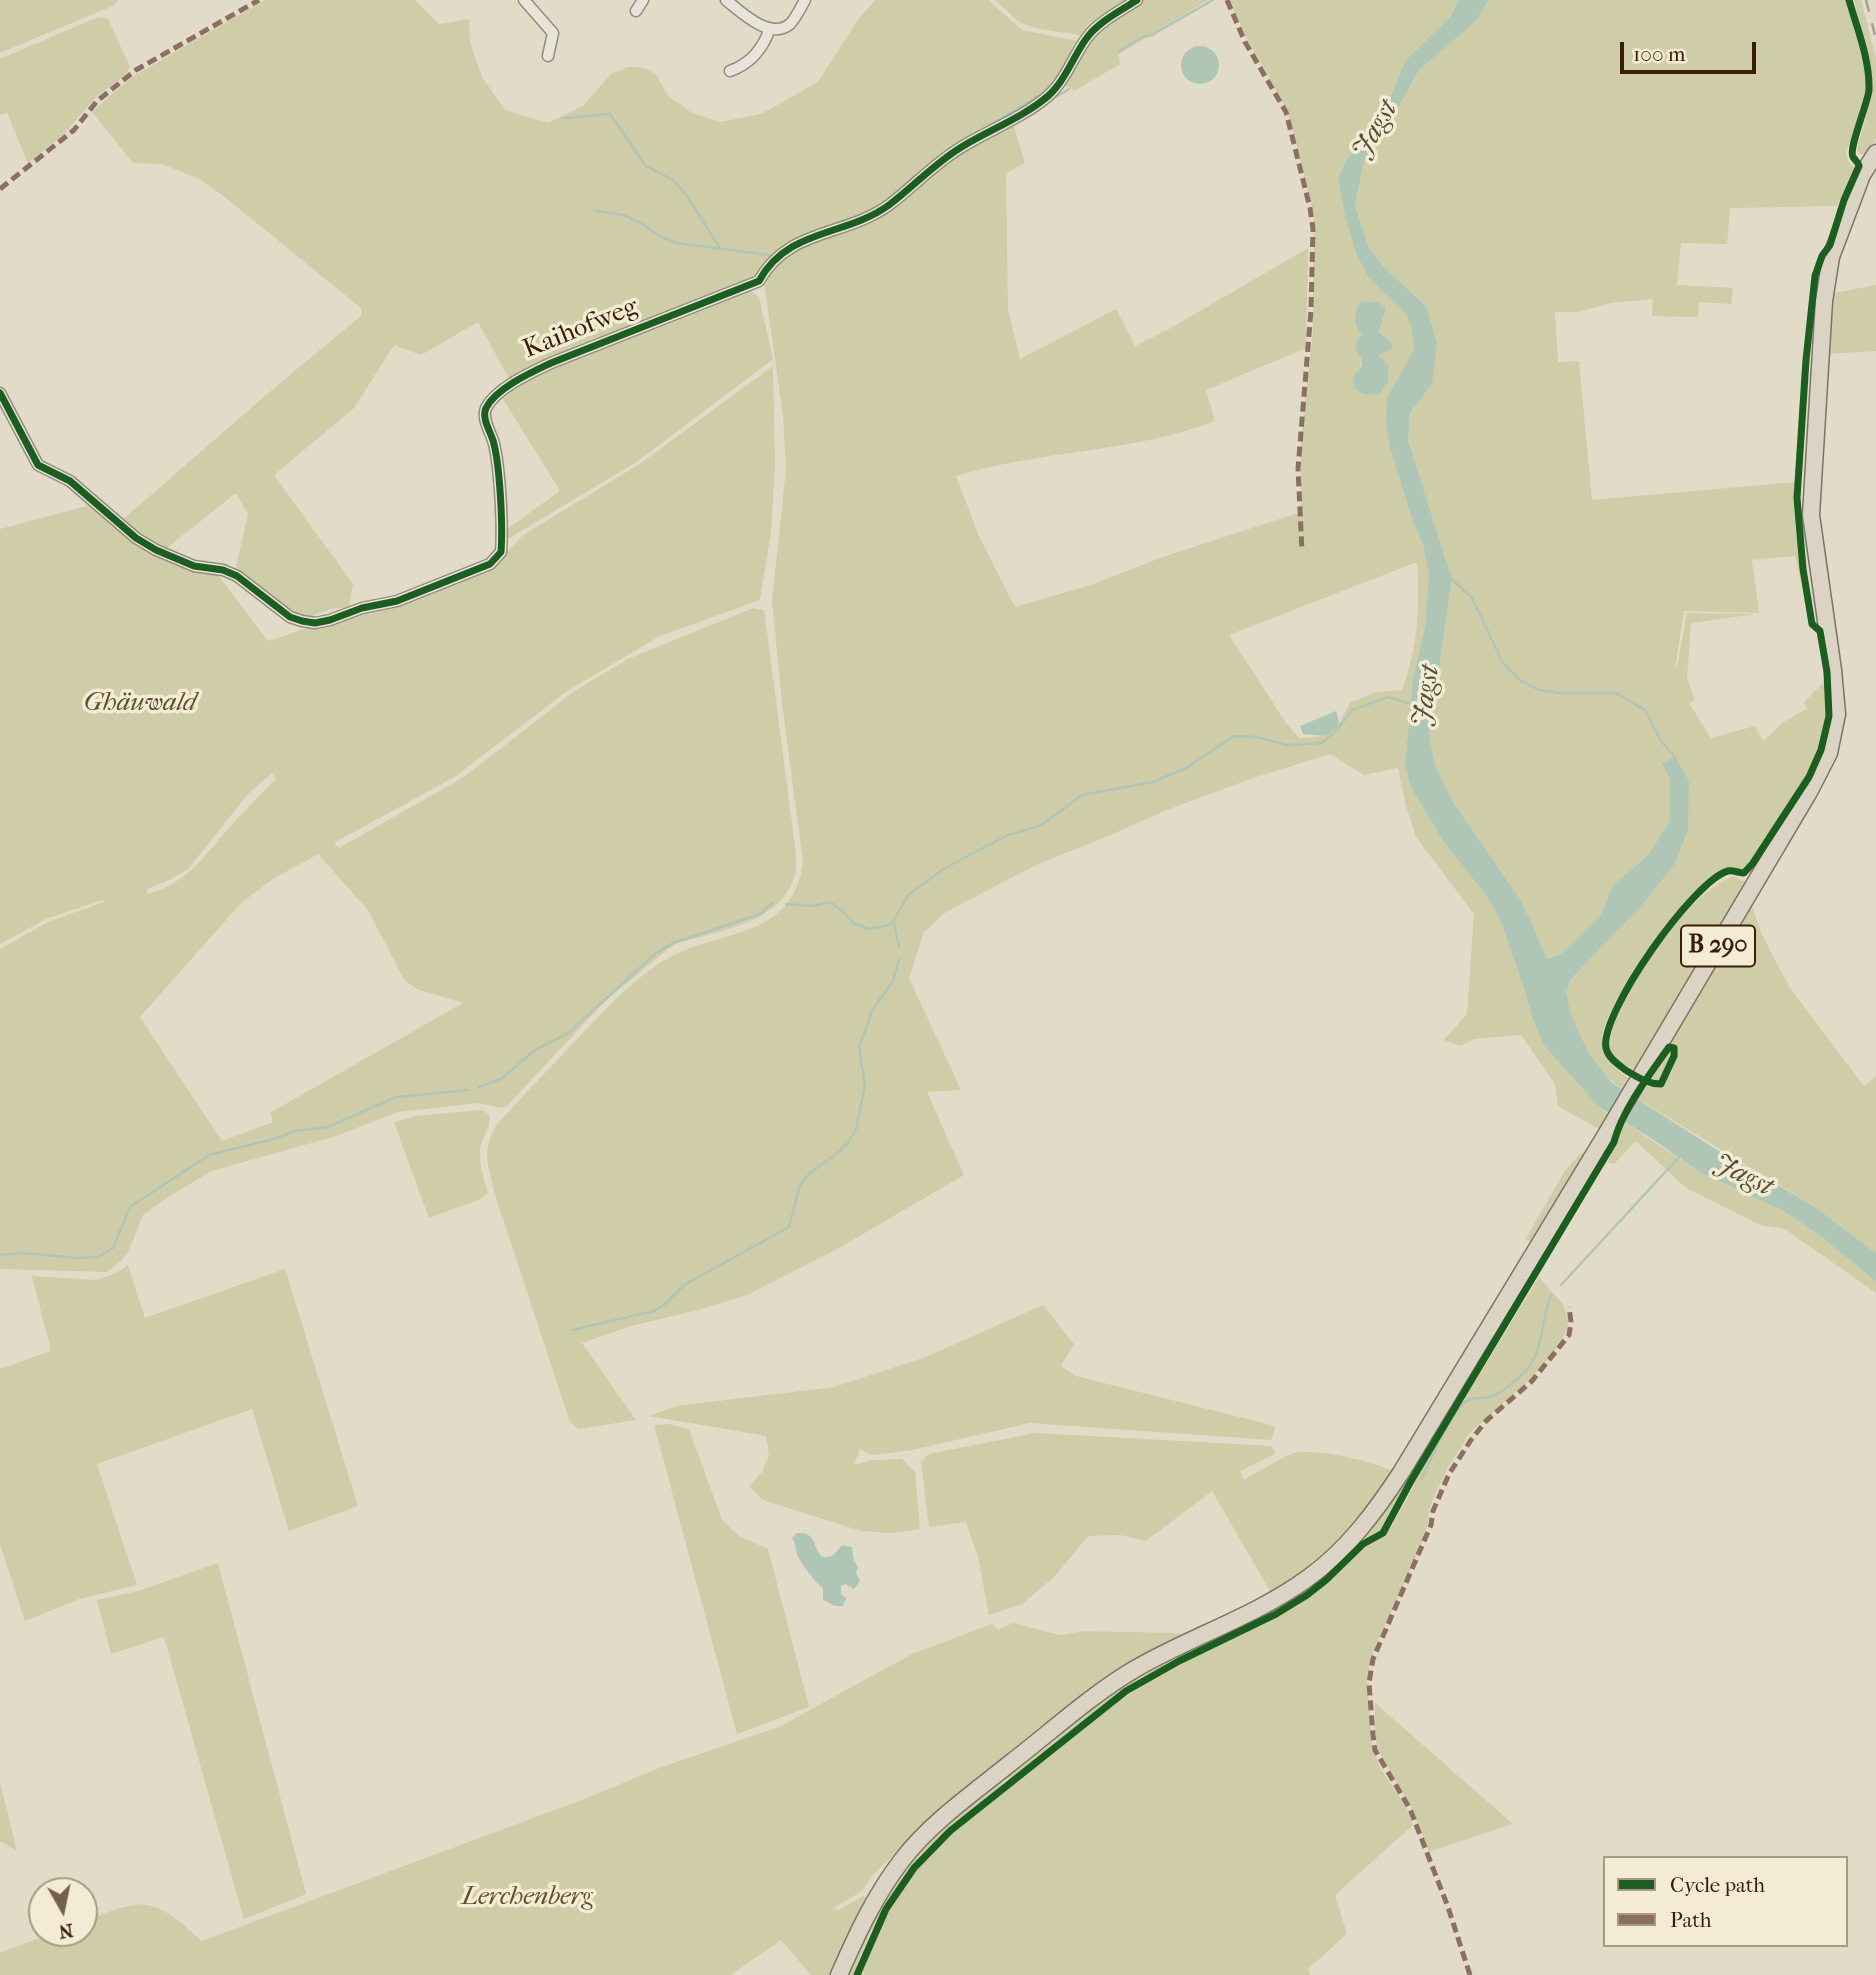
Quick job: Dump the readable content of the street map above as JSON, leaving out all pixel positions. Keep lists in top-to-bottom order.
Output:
{
  "streets": {
    "main road": ["B 290"],
    "street": ["Kaihofweg"]
  },
  "water": ["Jagst"],
  "parks": ["Ghäuwald", "Lerchenberg"],
  "legend": ["Cycle path", "Path"],
  "scale_bar": "100 m",
  "north": "bottom"
}
